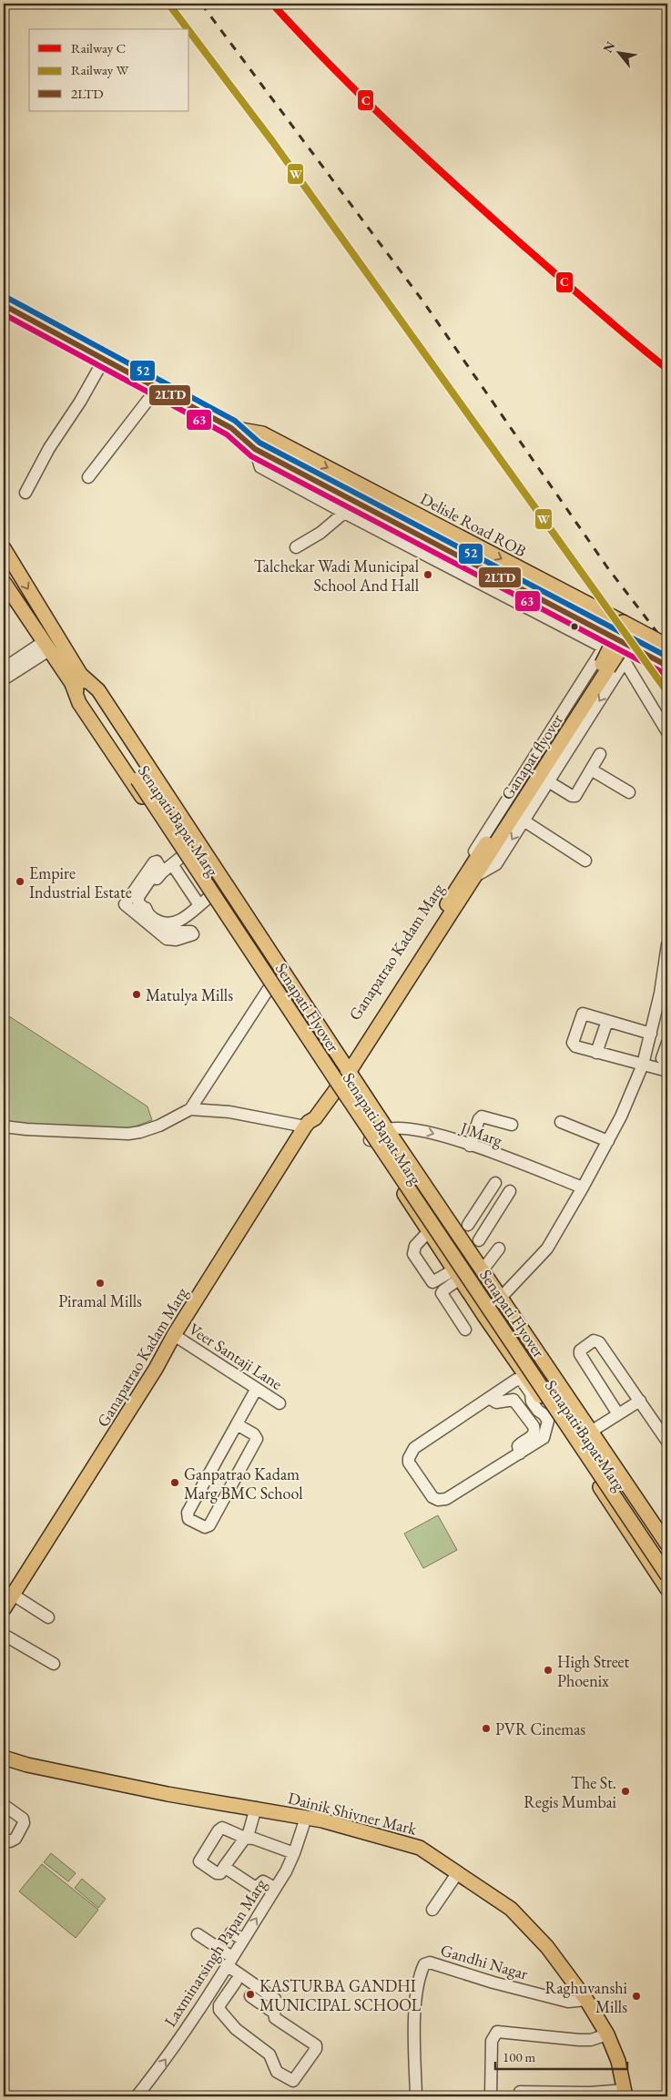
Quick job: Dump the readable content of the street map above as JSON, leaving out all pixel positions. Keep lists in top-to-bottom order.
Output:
{
  "streets": {
    "main road": [
      "Delisle Road ROB",
      "Ganapat flyover",
      "Senapati Bapat Marg",
      "Ganapatrao Kadam Marg",
      "Senapati Flyover",
      "Dainik Shivner Mark"
    ],
    "street": [
      "J Marg",
      "Veer Santaji Lane",
      "Laxminarsingh Papan Marg",
      "Gandhi Nagar"
    ]
  },
  "crossings": [
    ["Delisle Road ROB", "Ganapat flyover"],
    ["Ganapat flyover", "Ganapatrao Kadam Marg"],
    ["Senapati Bapat Marg", "Ganapatrao Kadam Marg"],
    ["Senapati Bapat Marg", "Senapati Flyover"],
    ["Senapati Bapat Marg", "J Marg"],
    ["Ganapatrao Kadam Marg", "Veer Santaji Lane"],
    ["Dainik Shivner Mark", "Laxminarsingh Papan Marg"],
    ["Dainik Shivner Mark", "Gandhi Nagar"]
  ],
  "one_way": ["J Marg", "Laxminarsingh Papan Marg"],
  "places": [
    "Talchekar Wadi Municipal School And Hall",
    "Empire Industrial Estate",
    "Matulya Mills",
    "Piramal Mills",
    "Ganpatrao Kadam Marg BMC School",
    "High Street Phoenix",
    "PVR Cinemas",
    "The St. Regis Mumbai",
    "KASTURBA GANDHI MUNICIPAL SCHOOL",
    "Raghuvanshi Mills"
  ],
  "lines": [
    "rail line C",
    "rail line W",
    "transit line 52",
    "transit line 2LTD",
    "transit line 63"
  ],
  "legend": ["Railway C", "Railway W", "2LTD"],
  "scale_bar": "100 m",
  "north": "top left"
}
